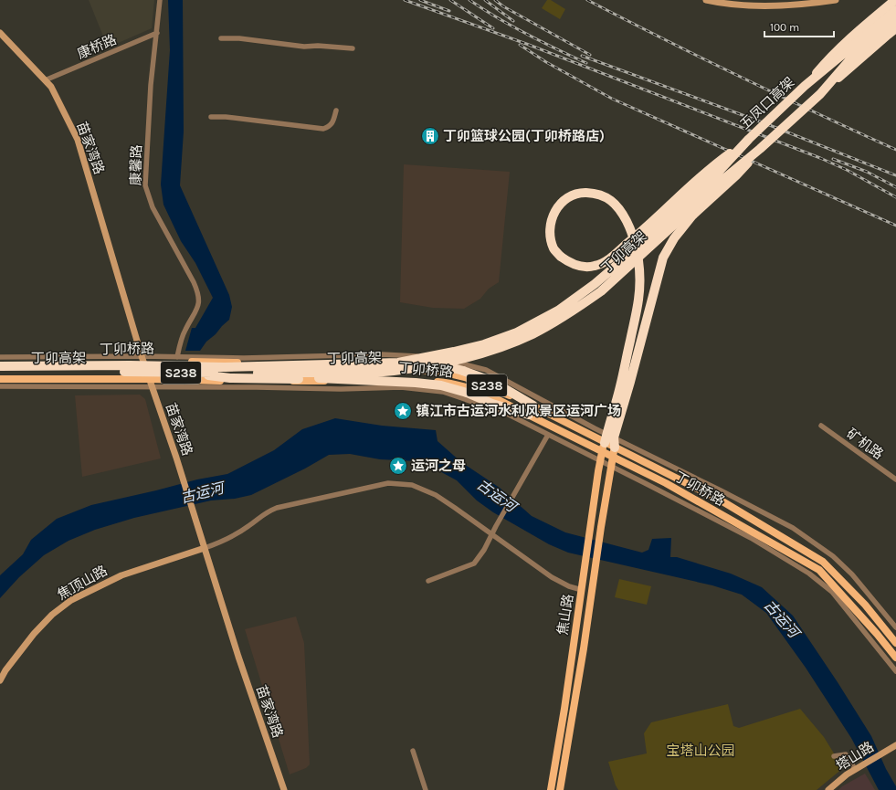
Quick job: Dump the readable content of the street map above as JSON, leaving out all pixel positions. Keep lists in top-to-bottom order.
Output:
{
  "streets": {
    "highway": ["五凤口高架", "丁卯高架", "S238"],
    "main road": ["丁卯桥路", "焦山路"],
    "street": [
      "康桥路",
      "苗家湾路",
      "康馨路",
      "矿机路",
      "焦顶山路",
      "塔山路"
    ]
  },
  "crossings": [
    ["康桥路", "苗家湾路"],
    ["康桥路", "康馨路"],
    ["五凤口高架", "丁卯高架"],
    ["苗家湾路", "丁卯桥路"],
    ["苗家湾路", "焦顶山路"],
    ["丁卯桥路", "焦山路"]
  ],
  "water": ["古运河"],
  "parks": ["宝塔山公园"],
  "places": {
    "building": ["丁卯篮球公园(丁卯桥路店)"],
    "place": ["镇江市古运河水利风景区运河广场", "运河之母"]
  },
  "scale_bar": "100 m"
}
